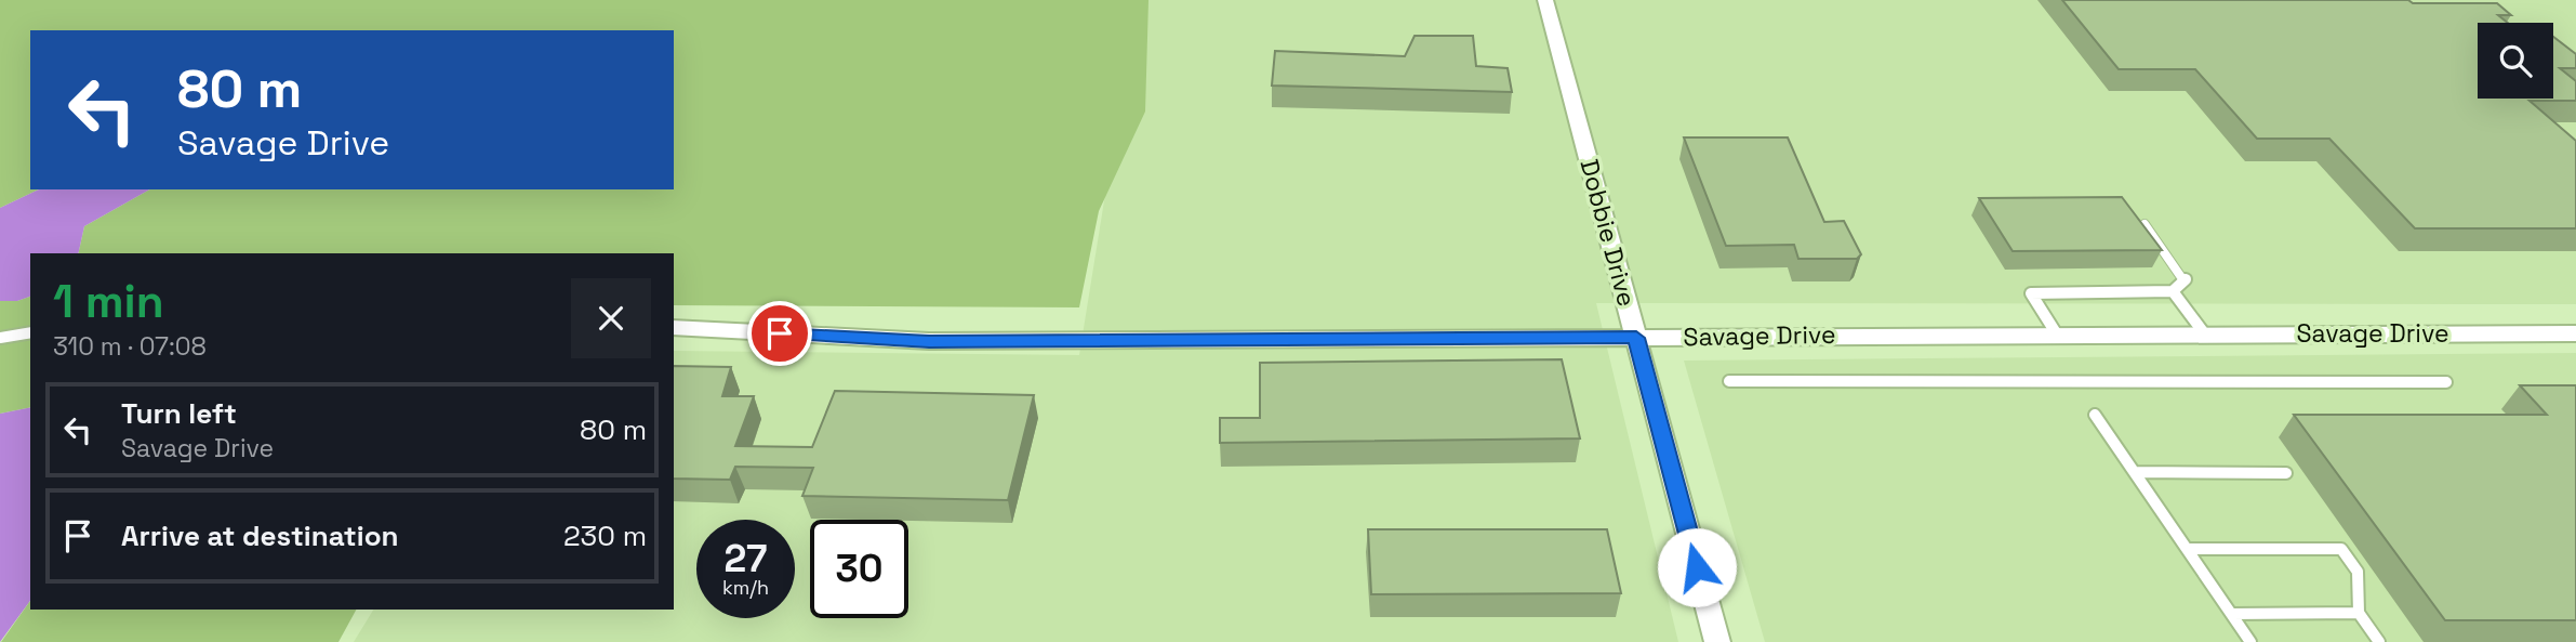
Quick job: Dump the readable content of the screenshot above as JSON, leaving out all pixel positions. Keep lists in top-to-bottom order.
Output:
{
  "streets": {
    "street": ["Dobbie Drive", "Savage Drive"]
  },
  "crossings": [
    ["Dobbie Drive", "Savage Drive"]
  ],
  "page": {
    "turn": ["80 m", "Savage Drive"],
    "heading": ["1 min", "310 m · 07:08"],
    "list": [
      {
        "name": "Turn left",
        "note": "Savage Drive",
        "value": "80 m"
      },
      {
        "name": "Arrive at destination",
        "value": "230 m"
      }
    ],
    "speed": "27 km/h",
    "limit": "30"
  }
}
